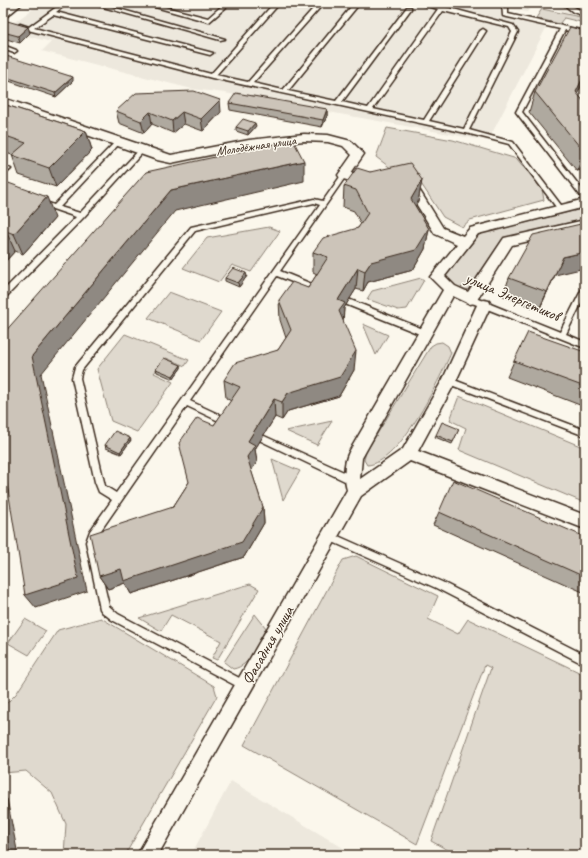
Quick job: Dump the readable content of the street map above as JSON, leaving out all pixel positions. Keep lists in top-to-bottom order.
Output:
{
  "streets": {
    "street": ["Молодёжная улица", "улица Энергетиков", "Фасадная улица"]
  }
}
